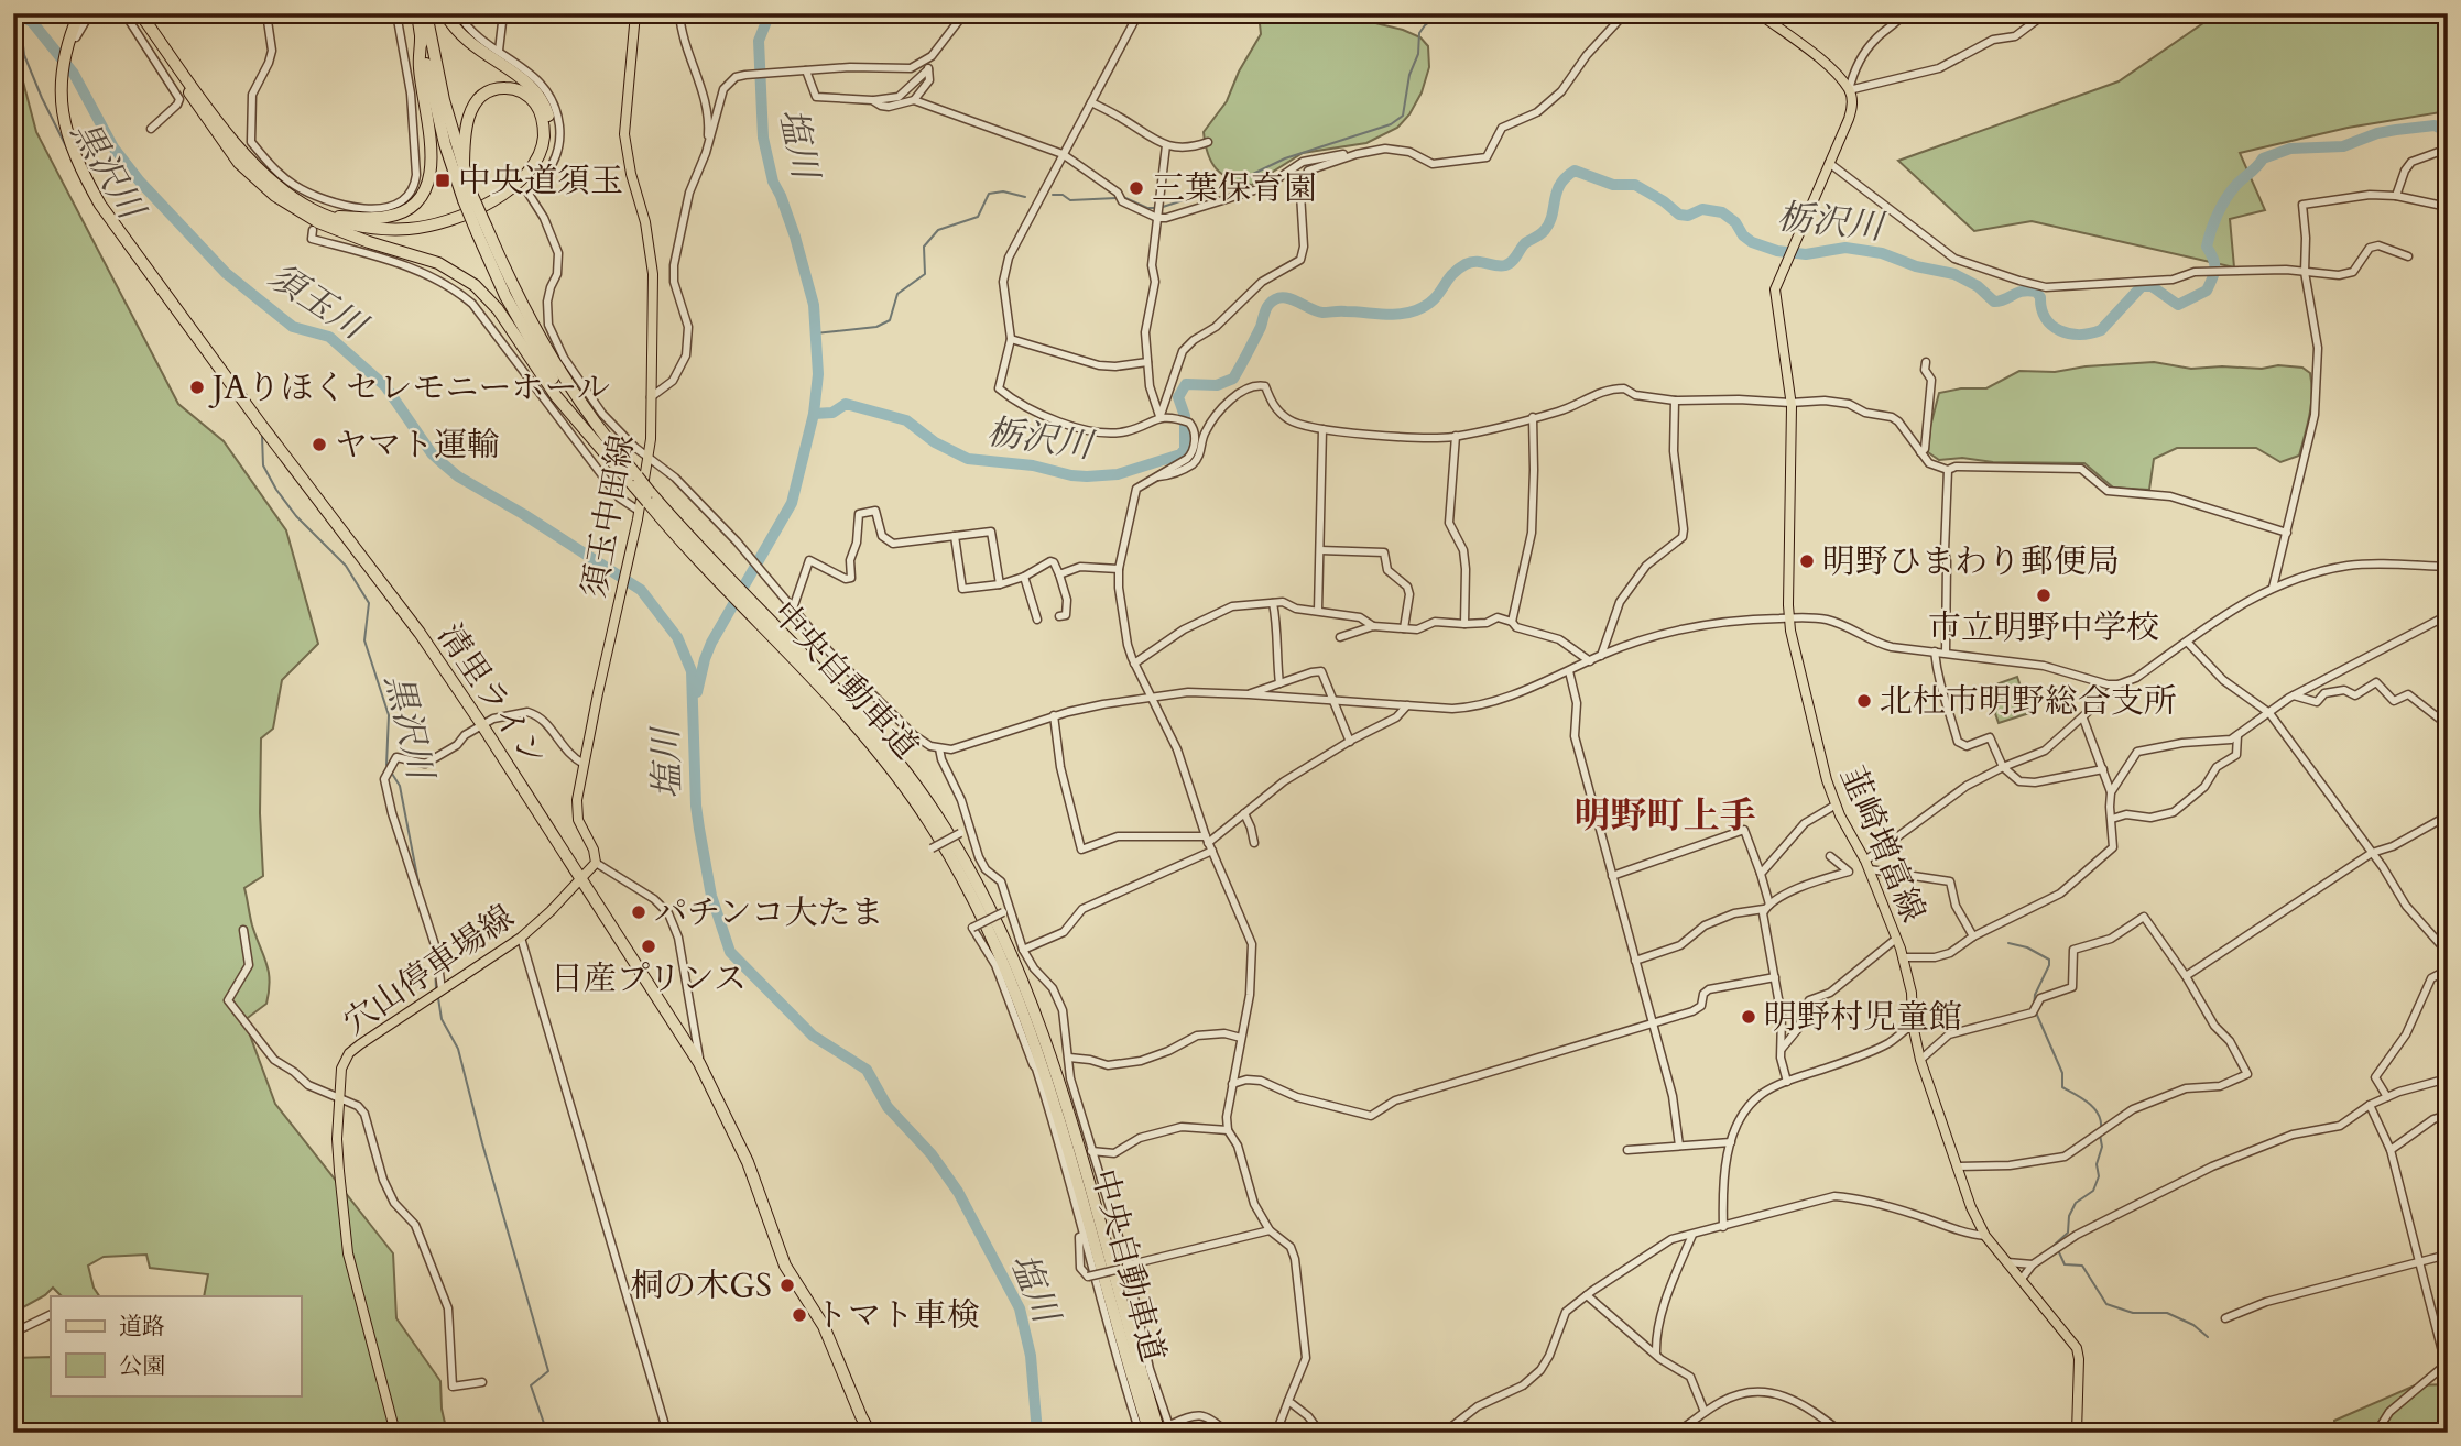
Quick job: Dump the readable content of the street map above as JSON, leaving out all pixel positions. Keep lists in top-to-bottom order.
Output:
{
  "streets": {
    "highway": ["中央自動車道", "清里ライン"],
    "main road": ["須玉中田線", "韮崎増富線", "穴山停車場線"]
  },
  "crossings": [
    ["清里ライン", "穴山停車場線"]
  ],
  "districts": ["明野町上手"],
  "water": [
    "塩川",
    "黒沢川",
    "栃沢川",
    "須玉川"
  ],
  "places": {
    "transit": ["中央道須玉"],
    "other": [
      "三葉保育園",
      "JAりほくセレモニーホール",
      "ヤマト運輸",
      "明野ひまわり郵便局",
      "市立明野中学校",
      "北杜市明野総合支所",
      "パチンコ大たま",
      "日産プリンス",
      "明野村児童館",
      "桐の木GS",
      "トマト車検"
    ]
  },
  "legend": ["道路", "公園"]
}
